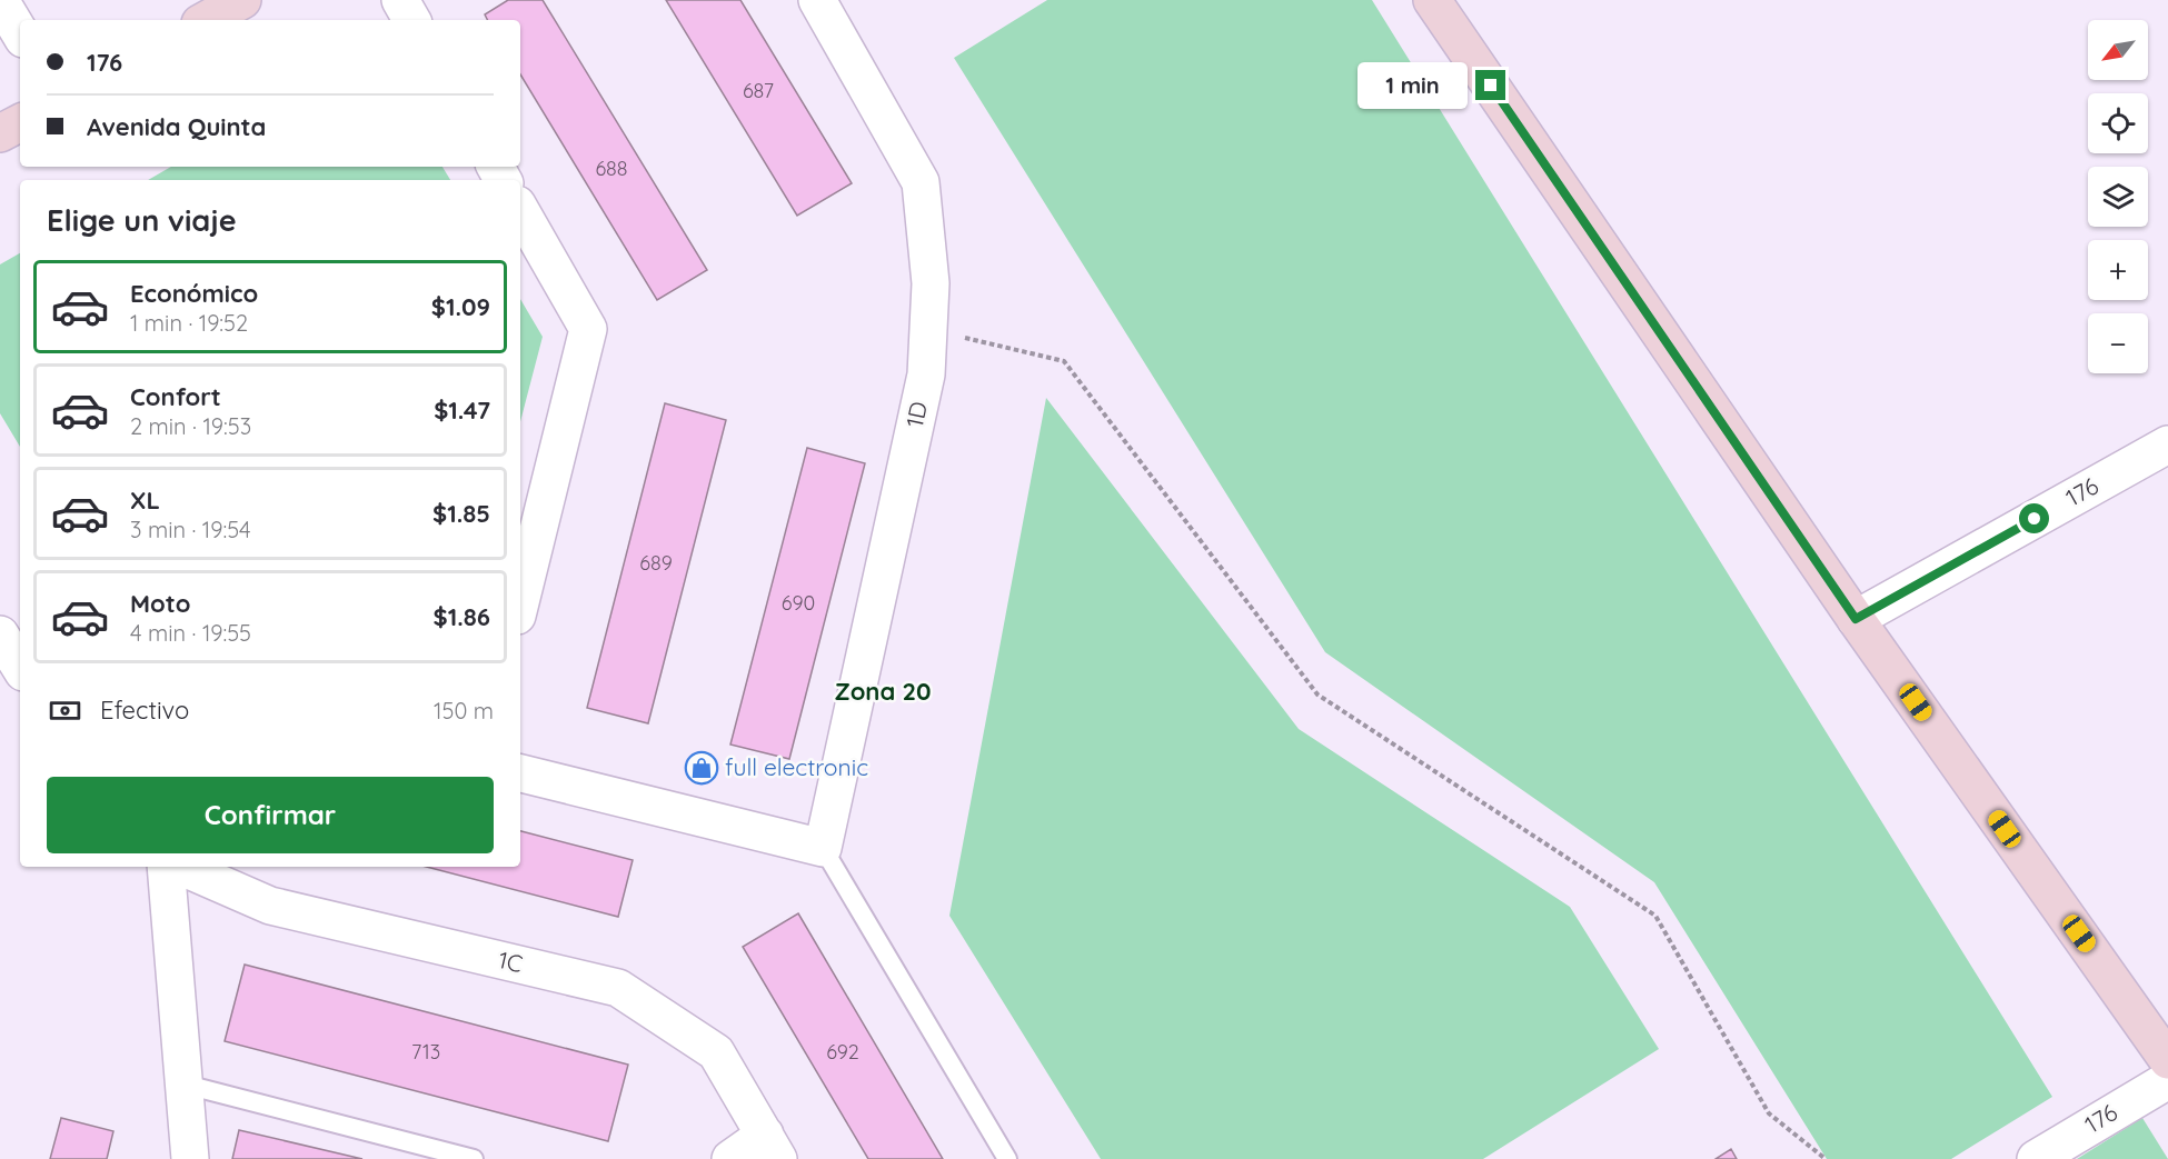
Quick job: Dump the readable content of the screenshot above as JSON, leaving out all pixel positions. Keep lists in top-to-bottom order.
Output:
{
  "streets": {
    "street": ["1D", "176", "1C"]
  },
  "districts": ["Zona 20"],
  "places": {
    "shop": ["full electronic"]
  },
  "house_numbers": [
    "687",
    "688",
    "689",
    "690",
    "713",
    "692"
  ],
  "north": "bottom left",
  "page": {
    "map_buttons": ["+", "−"],
    "banner": ["176", "Avenida Quinta"],
    "bubble": "1 min",
    "heading": "Elige un viaje",
    "list": [
      {
        "name": "Económico",
        "note": "1 min · 19:52",
        "value": "$1.09"
      },
      {
        "name": "Confort",
        "note": "2 min · 19:53",
        "value": "$1.47"
      },
      {
        "name": "XL",
        "note": "3 min · 19:54",
        "value": "$1.85"
      },
      {
        "name": "Moto",
        "note": "4 min · 19:55",
        "value": "$1.86"
      }
    ],
    "pay": ["Efectivo", "150 m"],
    "buttons": "Confirmar"
  }
}
